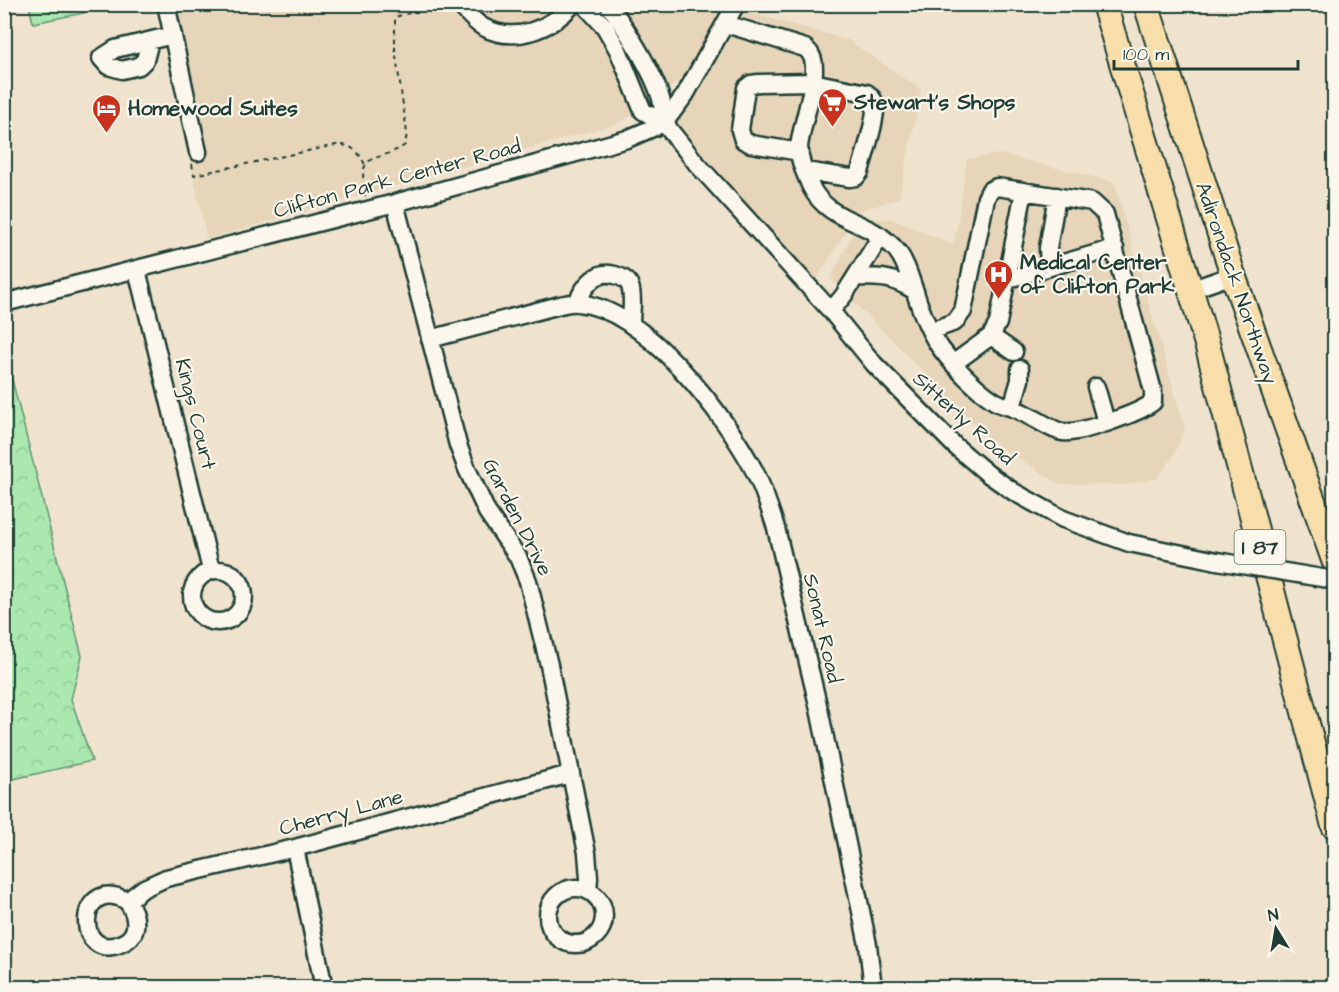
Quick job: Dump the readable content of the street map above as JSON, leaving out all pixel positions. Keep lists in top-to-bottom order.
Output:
{
  "streets": {
    "highway": ["Adirondack Northway", "I 87"],
    "street": [
      "Clifton Park Center Road",
      "Kings Court",
      "Sitterly Road",
      "Garden Drive",
      "Sonat Road",
      "Cherry Lane"
    ]
  },
  "crossings": [
    ["Clifton Park Center Road", "Kings Court"],
    ["Clifton Park Center Road", "Sitterly Road"],
    ["Clifton Park Center Road", "Garden Drive"],
    ["Garden Drive", "Sonat Road"],
    ["Garden Drive", "Cherry Lane"]
  ],
  "places": {
    "supermarket": ["Stewart's Shops"],
    "hotel": ["Homewood Suites"],
    "hospital": ["Medical Center of Clifton Park"]
  },
  "scale_bar": "100 m",
  "north": "top"
}
